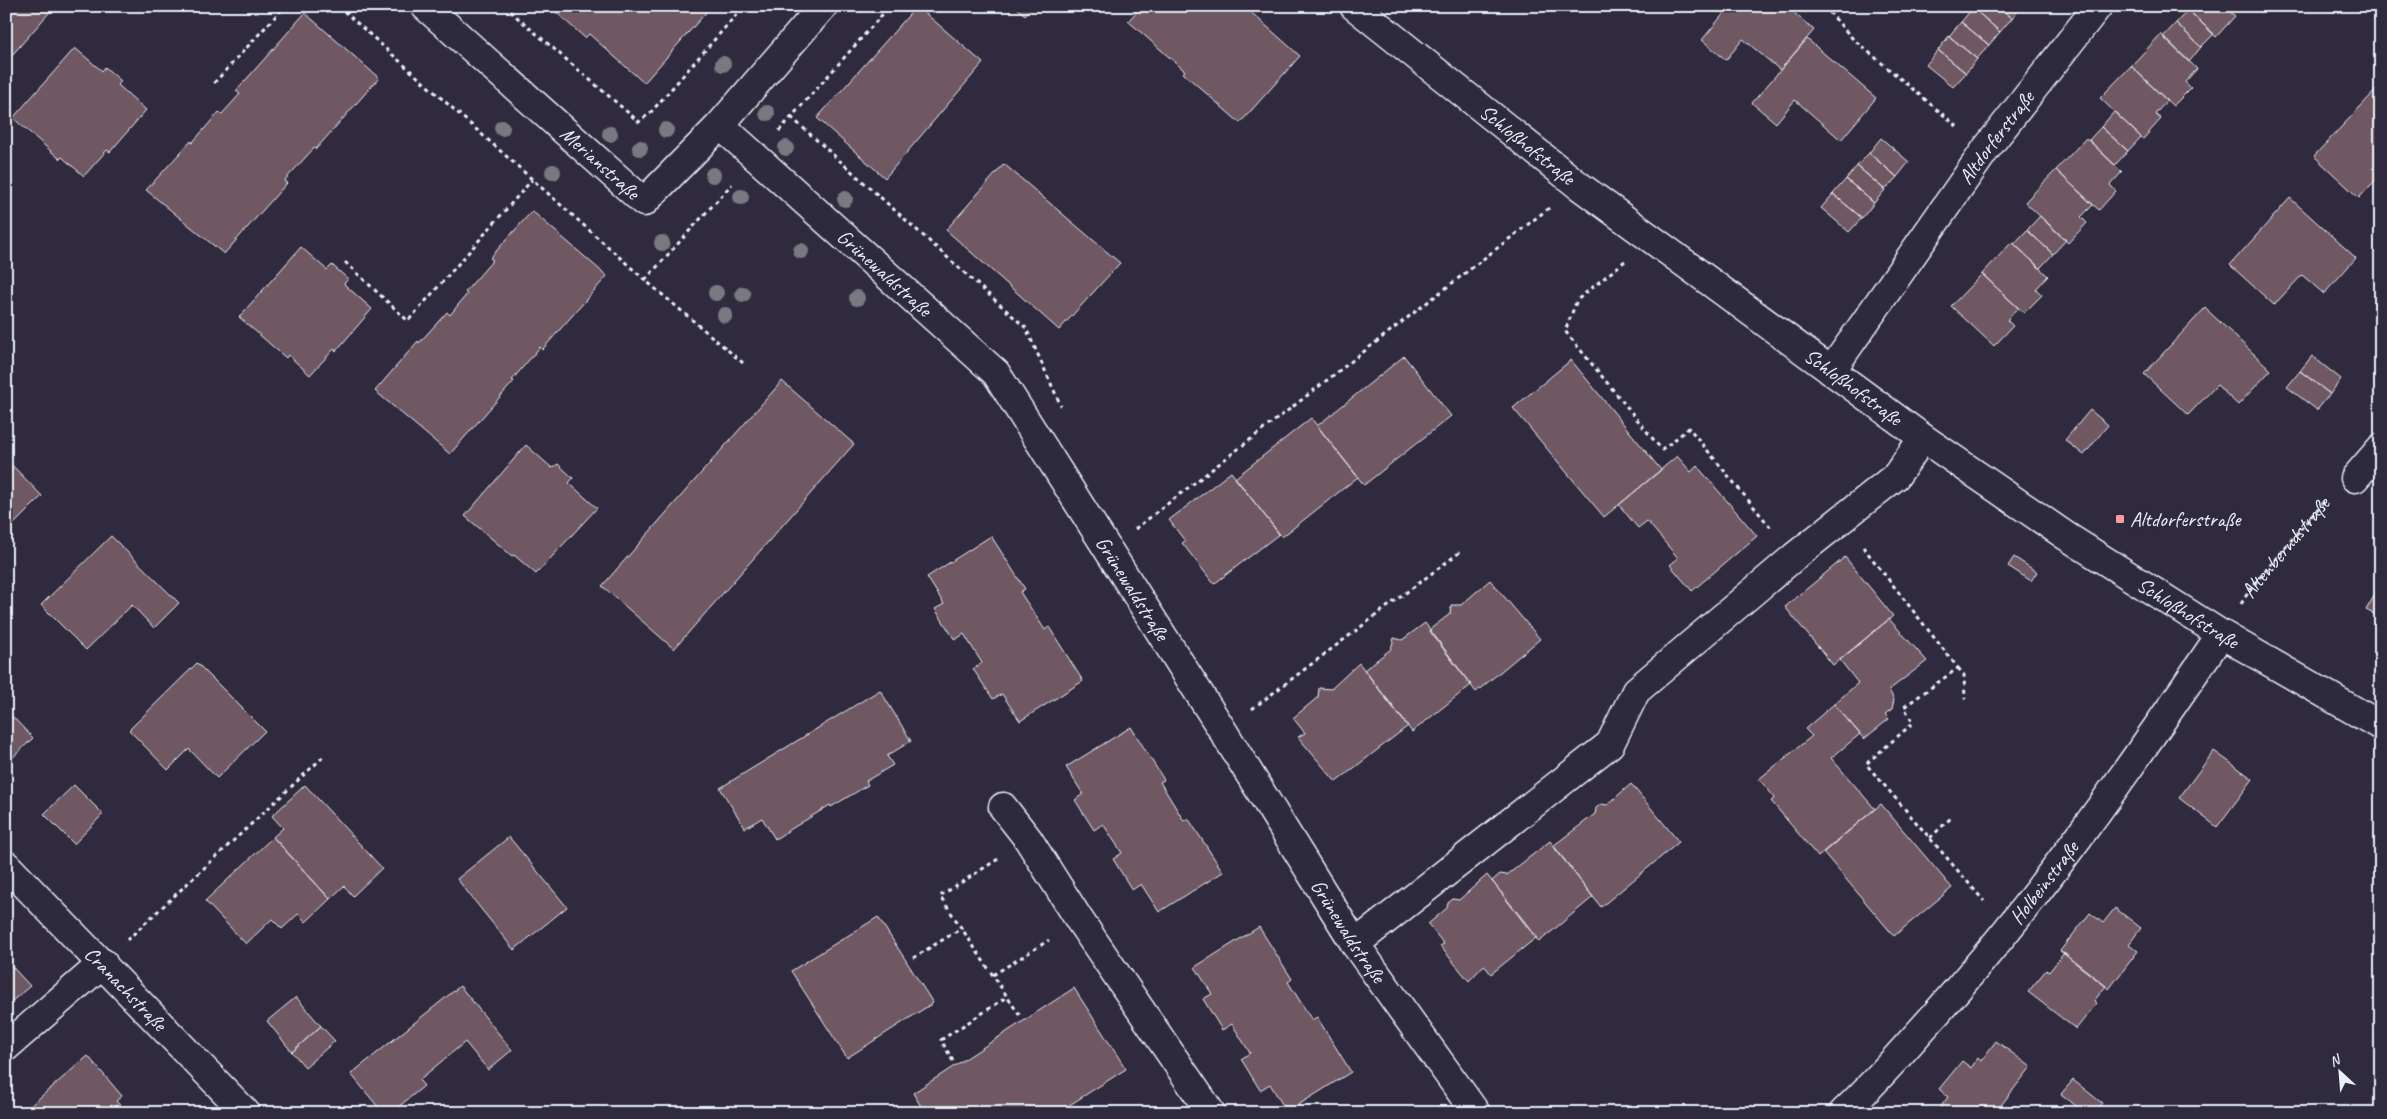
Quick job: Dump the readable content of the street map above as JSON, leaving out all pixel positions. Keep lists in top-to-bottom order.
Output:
{
  "streets": {
    "street": [
      "Altdorferstraße",
      "Schloßhofstraße",
      "Merianstraße",
      "Grünewaldstraße",
      "Holbeinstraße",
      "Cranachstraße"
    ],
    "path": ["Altenberndstraße"]
  },
  "crossings": [
    ["Altdorferstraße", "Schloßhofstraße"],
    ["Schloßhofstraße", "Altenberndstraße"],
    ["Schloßhofstraße", "Holbeinstraße"],
    ["Merianstraße", "Grünewaldstraße"],
    ["Altenberndstraße", "Holbeinstraße"]
  ],
  "places": {
    "transit": ["Altdorferstraße"]
  },
  "north": "top left"
}
